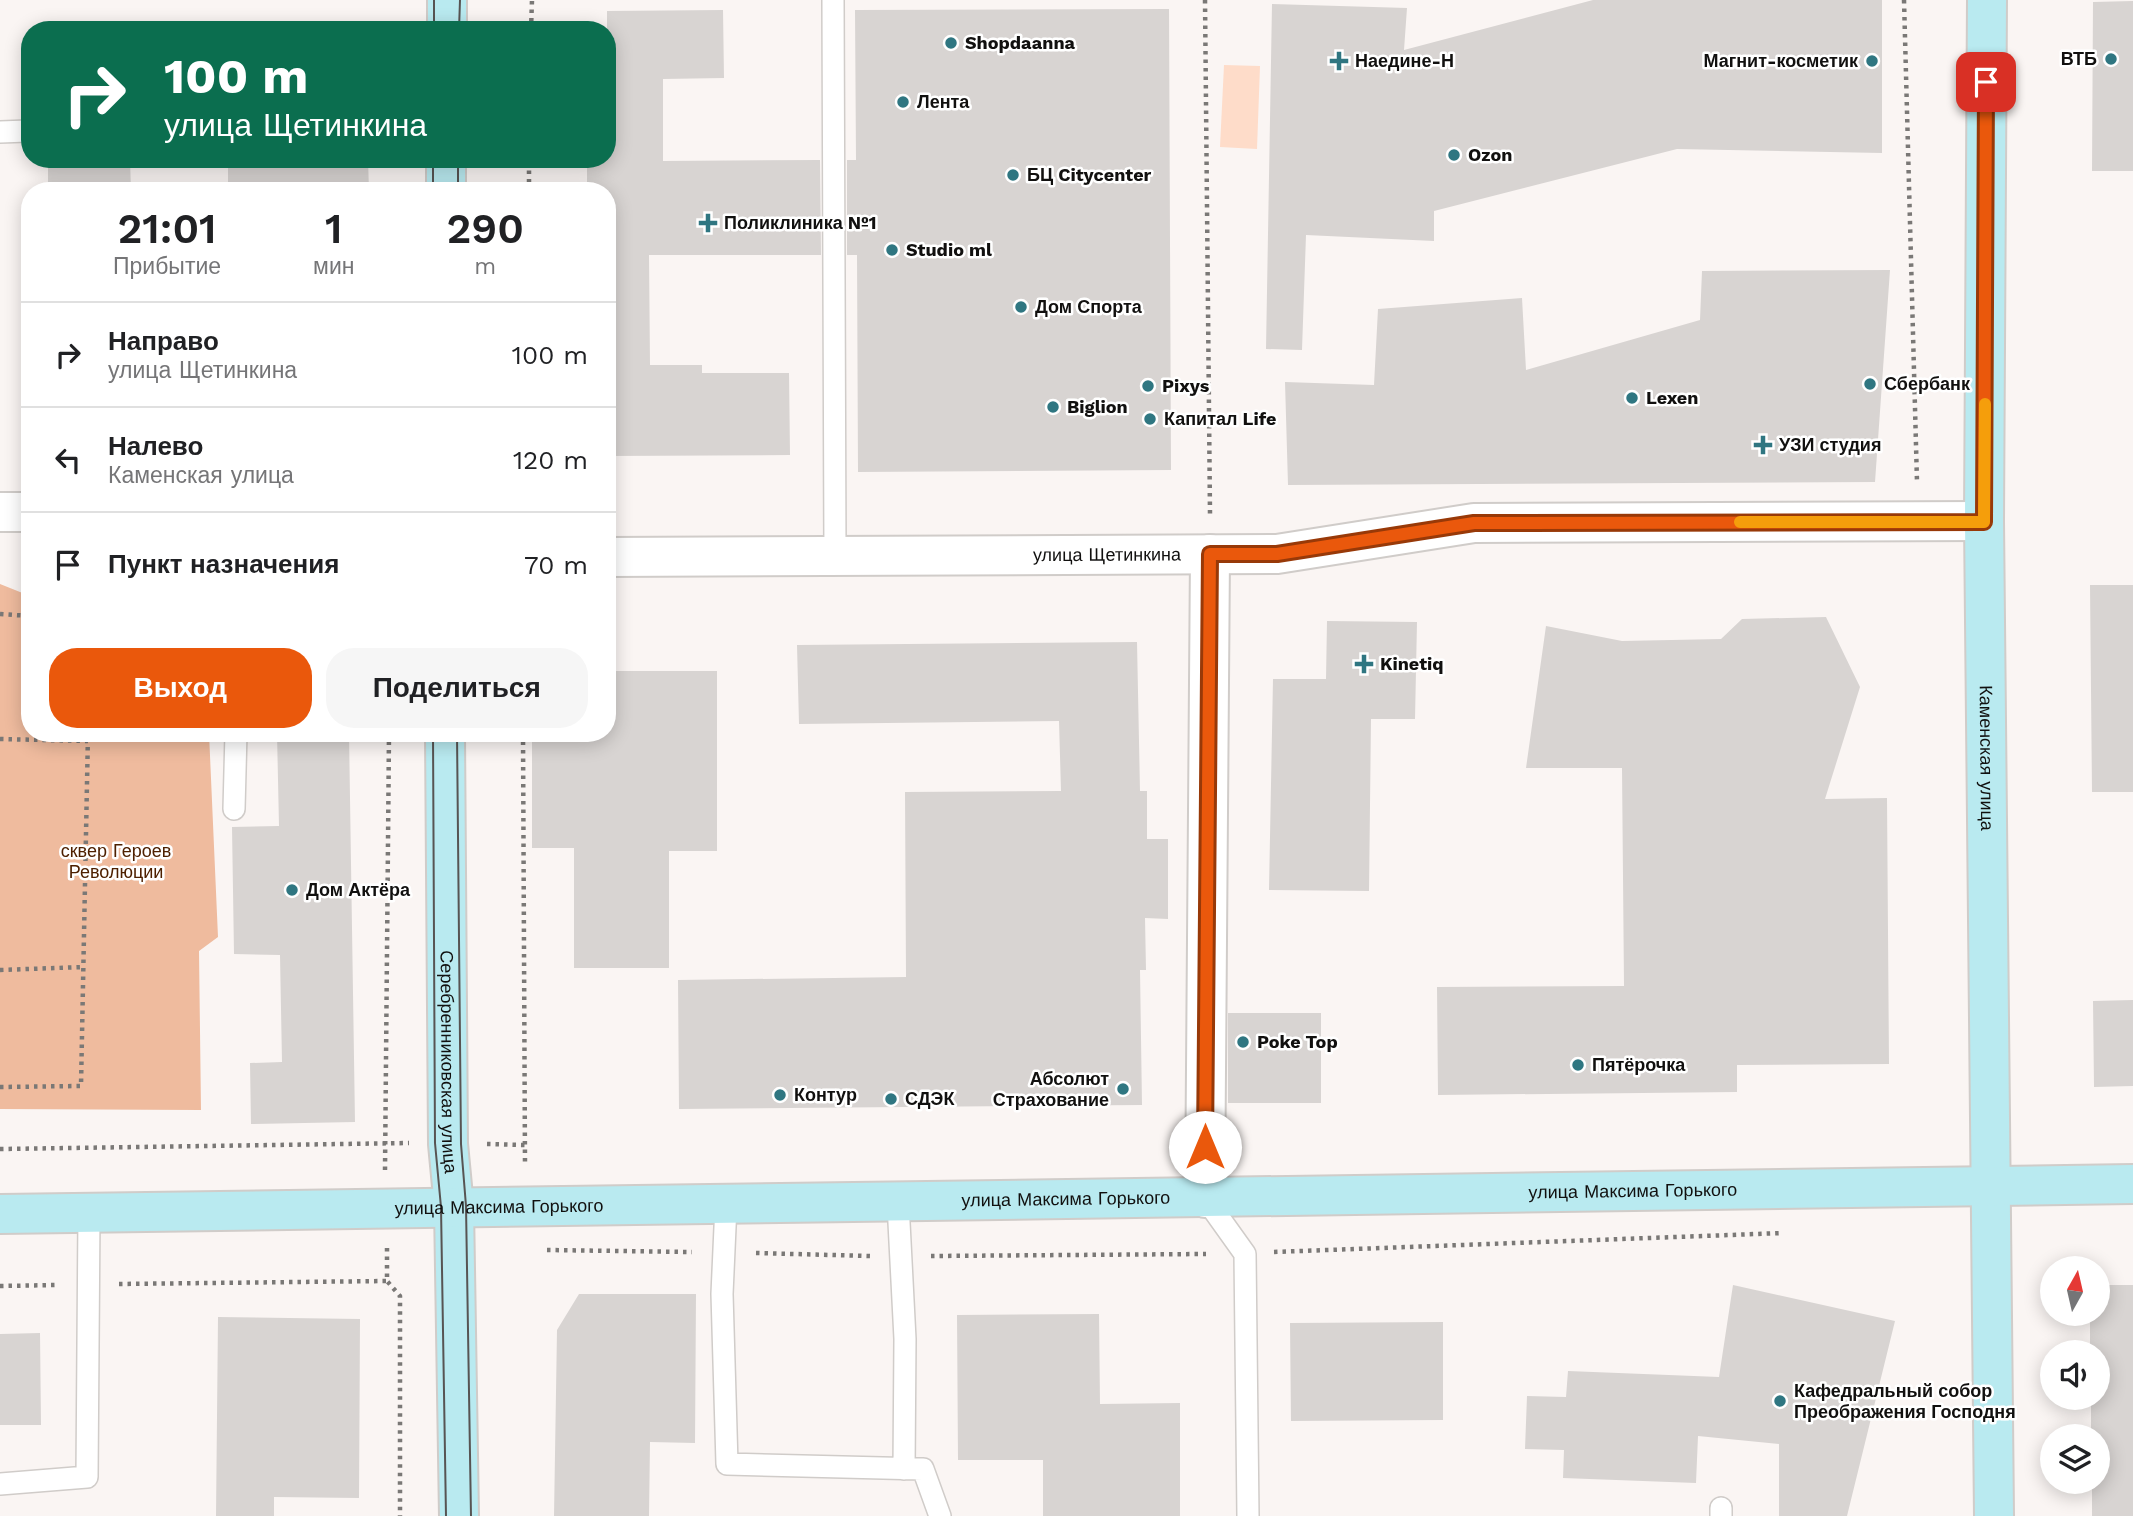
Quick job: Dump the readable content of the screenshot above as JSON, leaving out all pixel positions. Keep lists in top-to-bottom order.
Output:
{
  "streets": {
    "street": [
      "улица Щетинкина",
      "Каменская улица",
      "Серебренниковская улица",
      "улица Максима Горького"
    ]
  },
  "crossings": [
    ["улица Щетинкина", "Каменская улица"],
    ["Каменская улица", "улица Максима Горького"],
    ["Серебренниковская улица", "улица Максима Горького"]
  ],
  "parks": ["сквер Героев Революции"],
  "places": {
    "other": [
      "Shopdaanna",
      "ВТБ",
      "Магнит-косметик",
      "Лента",
      "Ozon",
      "БЦ Citycenter",
      "Studio ml",
      "Дом Спорта",
      "Сбербанк",
      "Pixys",
      "Lexen",
      "Biglion",
      "Капитал Life",
      "Дом Актёра",
      "Poke Top",
      "Пятёрочка",
      "Абсолют Страхование",
      "Контур",
      "СДЭК",
      "Кафедральный собор Преображения Господня"
    ],
    "health": [
      "Наедине-Н",
      "Поликлиника №1",
      "УЗИ студия",
      "Kinetiq"
    ]
  },
  "north": "top",
  "page": {
    "turn": ["100 m", "улица Щетинкина"],
    "eta": [
      "21:01",
      "Прибытие",
      "1",
      "мин",
      "290",
      "m"
    ],
    "list": [
      {
        "name": "Направо",
        "note": "улица Щетинкина",
        "value": "100 m"
      },
      {
        "name": "Налево",
        "note": "Каменская улица",
        "value": "120 m"
      },
      {
        "name": "Пункт назначения",
        "value": "70 m"
      }
    ],
    "buttons": ["Выход", "Поделиться"]
  }
}
